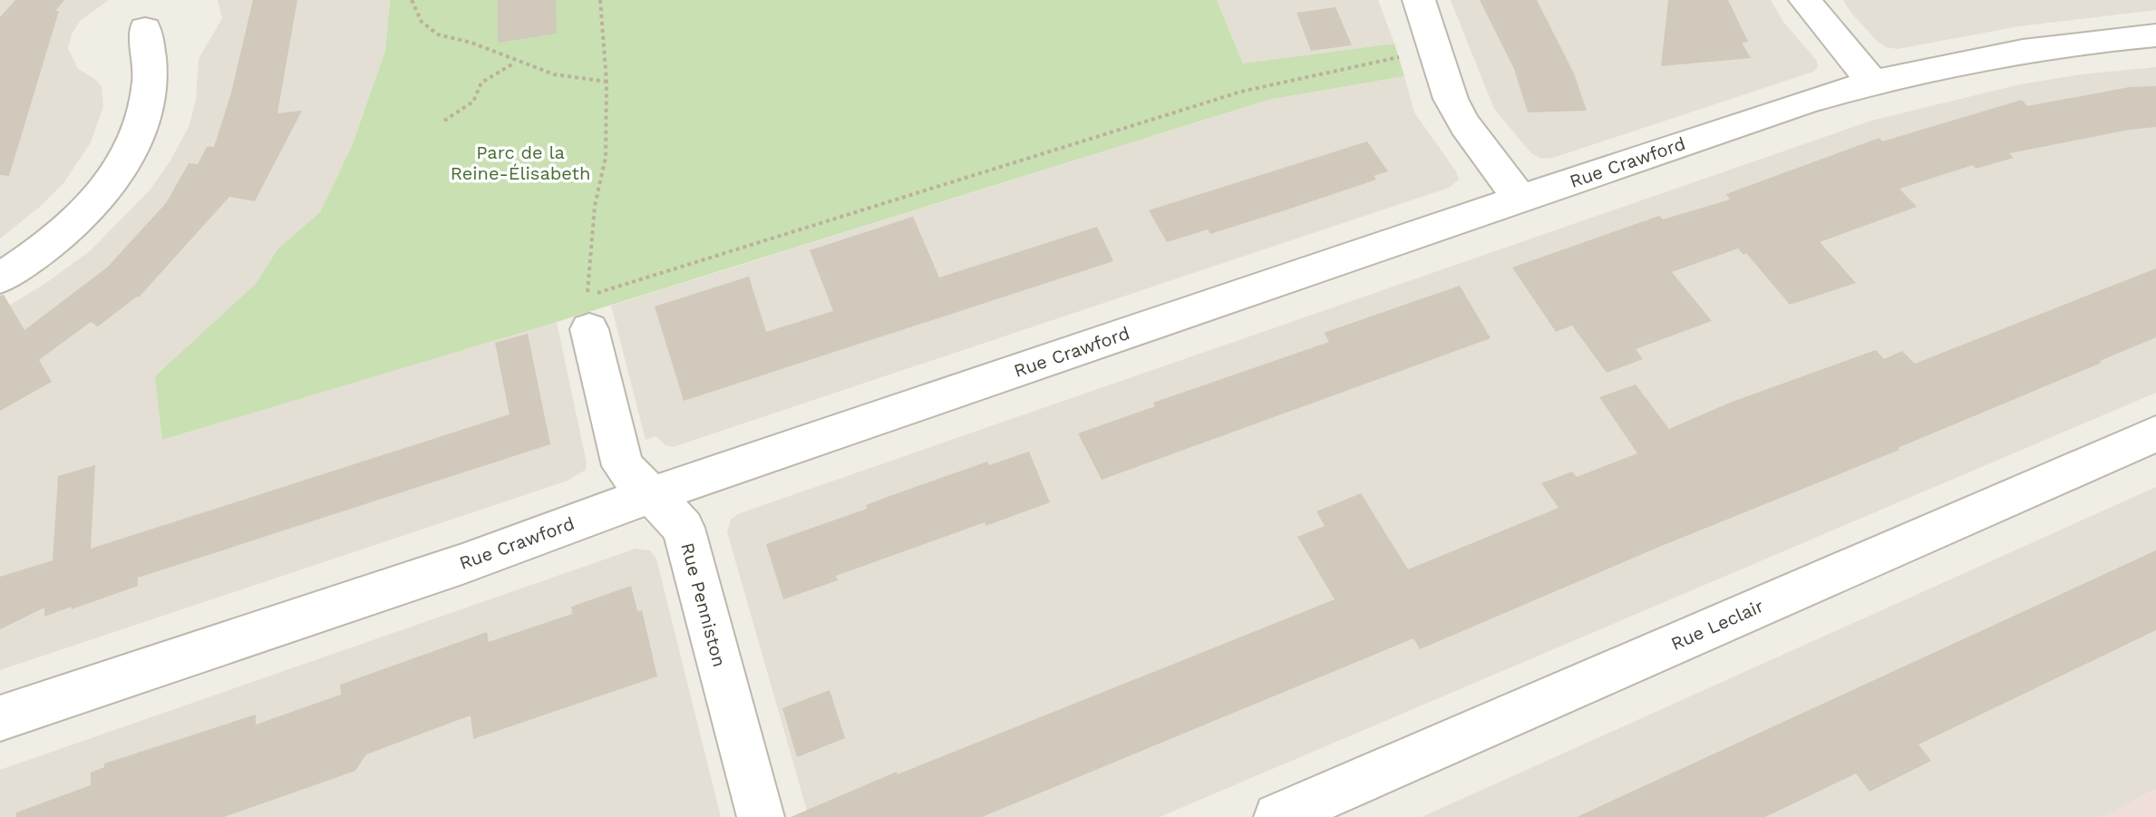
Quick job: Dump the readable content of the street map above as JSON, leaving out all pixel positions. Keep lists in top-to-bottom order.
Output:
{
  "streets": {
    "street": ["Rue Crawford", "Rue Penniston", "Rue Leclair"]
  },
  "crossings": [
    ["Rue Crawford", "Rue Penniston"]
  ],
  "parks": ["Parc de la Reine-Élisabeth"]
}
